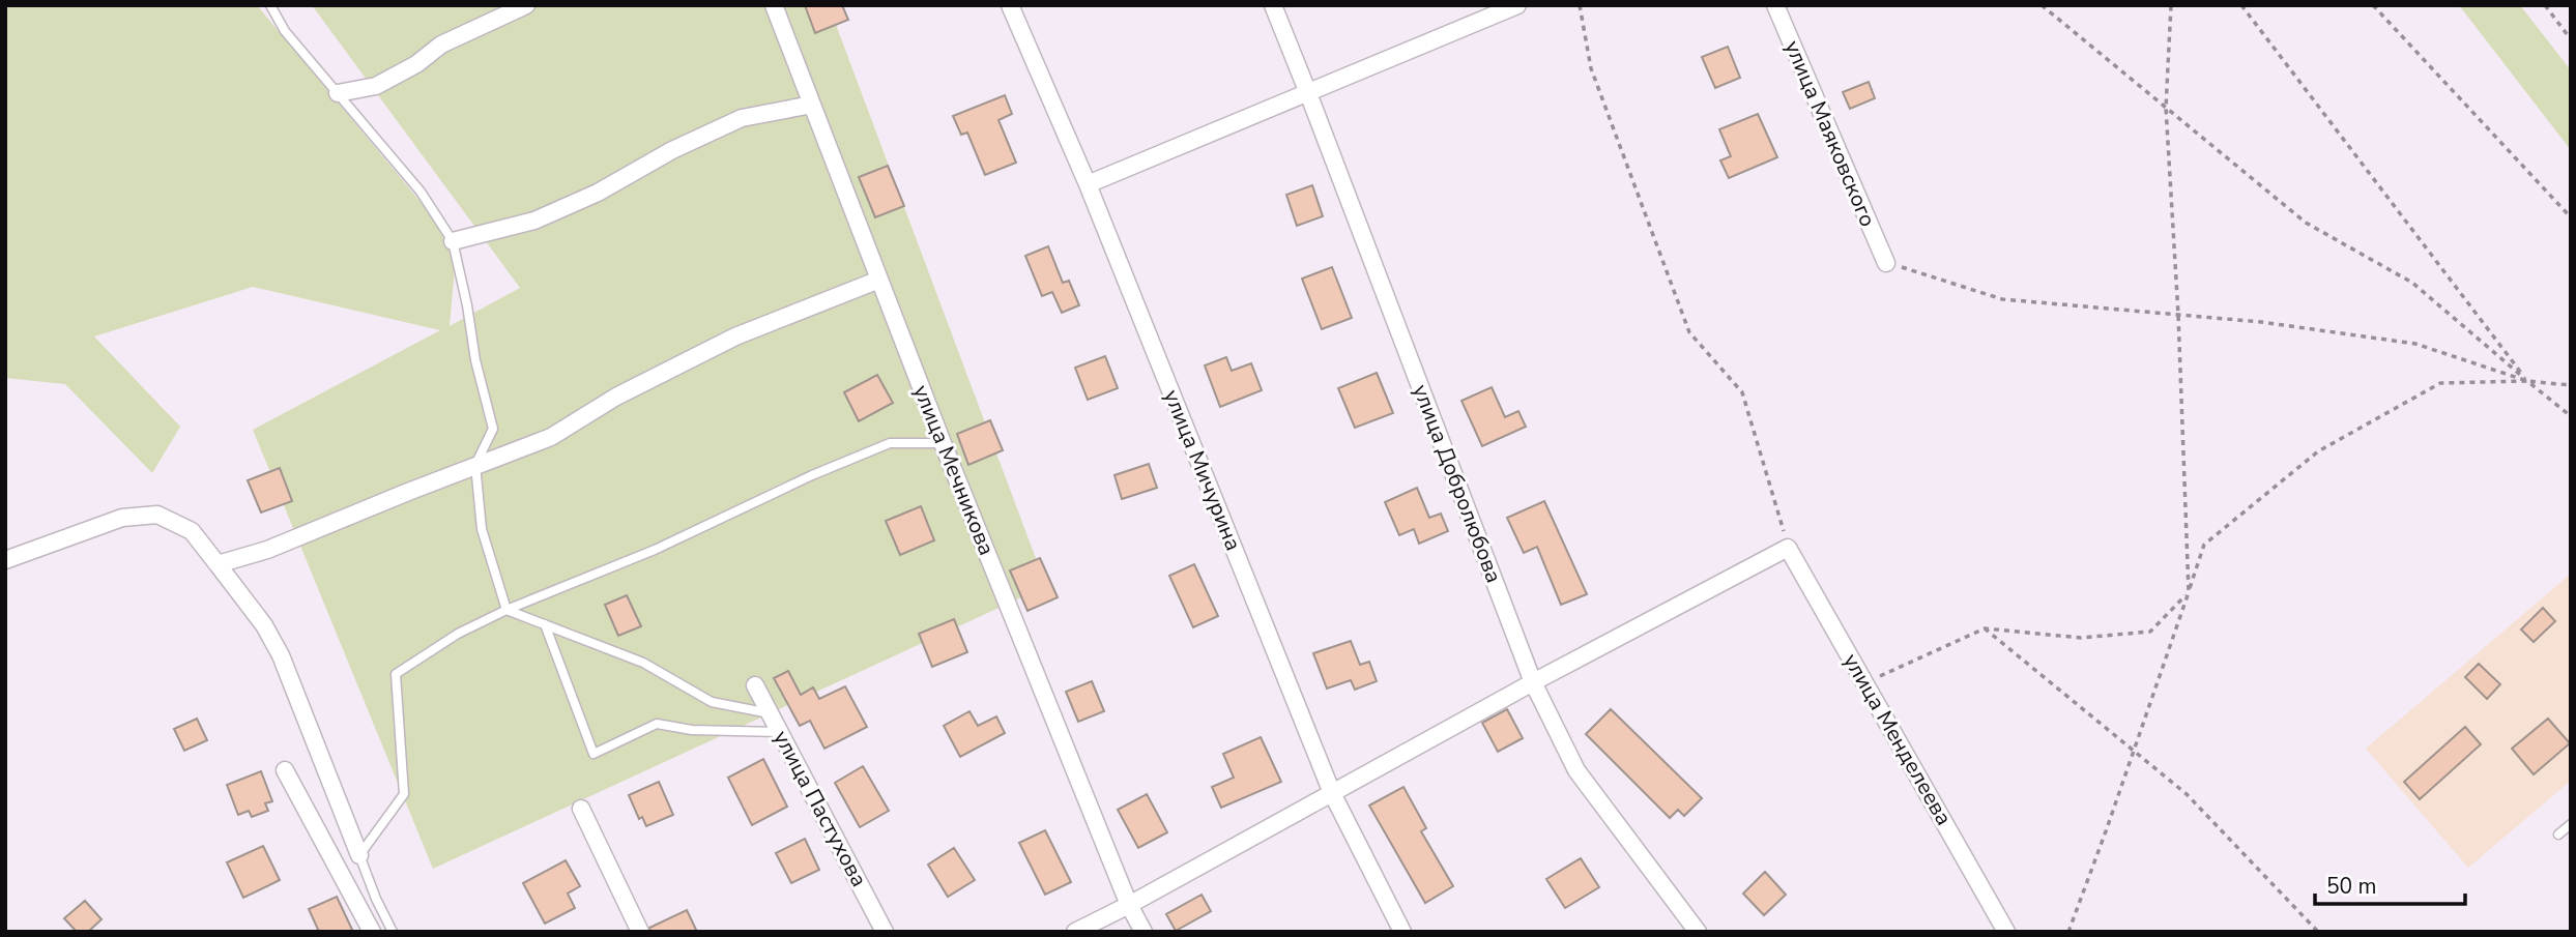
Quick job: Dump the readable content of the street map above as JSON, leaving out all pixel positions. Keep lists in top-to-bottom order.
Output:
{
  "streets": {
    "street": [
      "улица Маяковского",
      "улица Мечникова",
      "улица Мичурина",
      "улица Добролюбова",
      "улица Менделеева",
      "улица Пастухова"
    ]
  },
  "scale_bar": "50 m"
}
